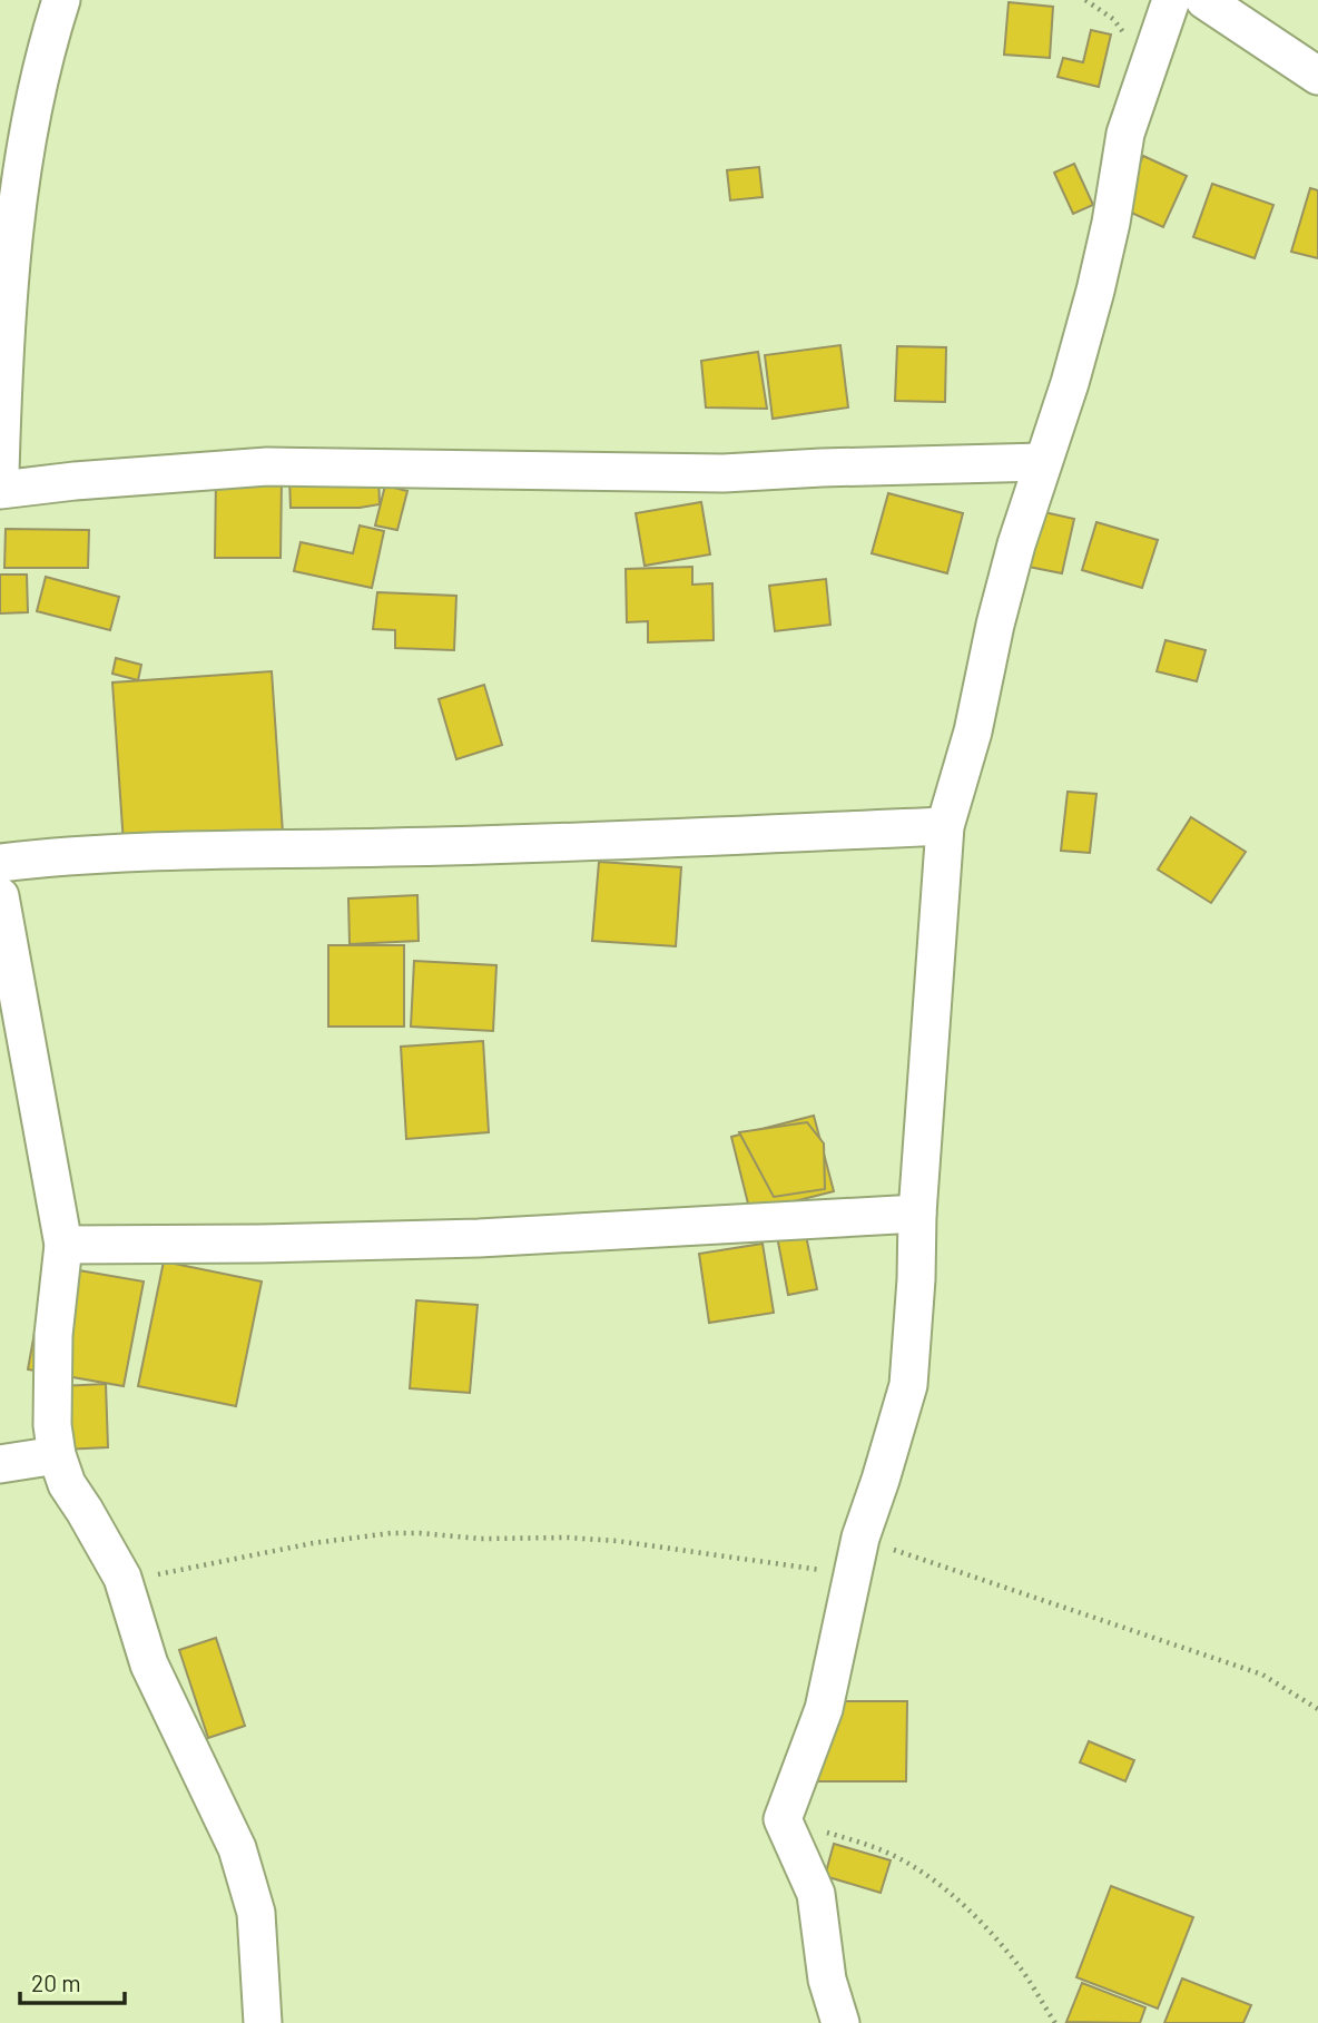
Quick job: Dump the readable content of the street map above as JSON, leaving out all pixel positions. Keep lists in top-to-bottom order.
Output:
{
  "scale_bar": "20 m"
}
